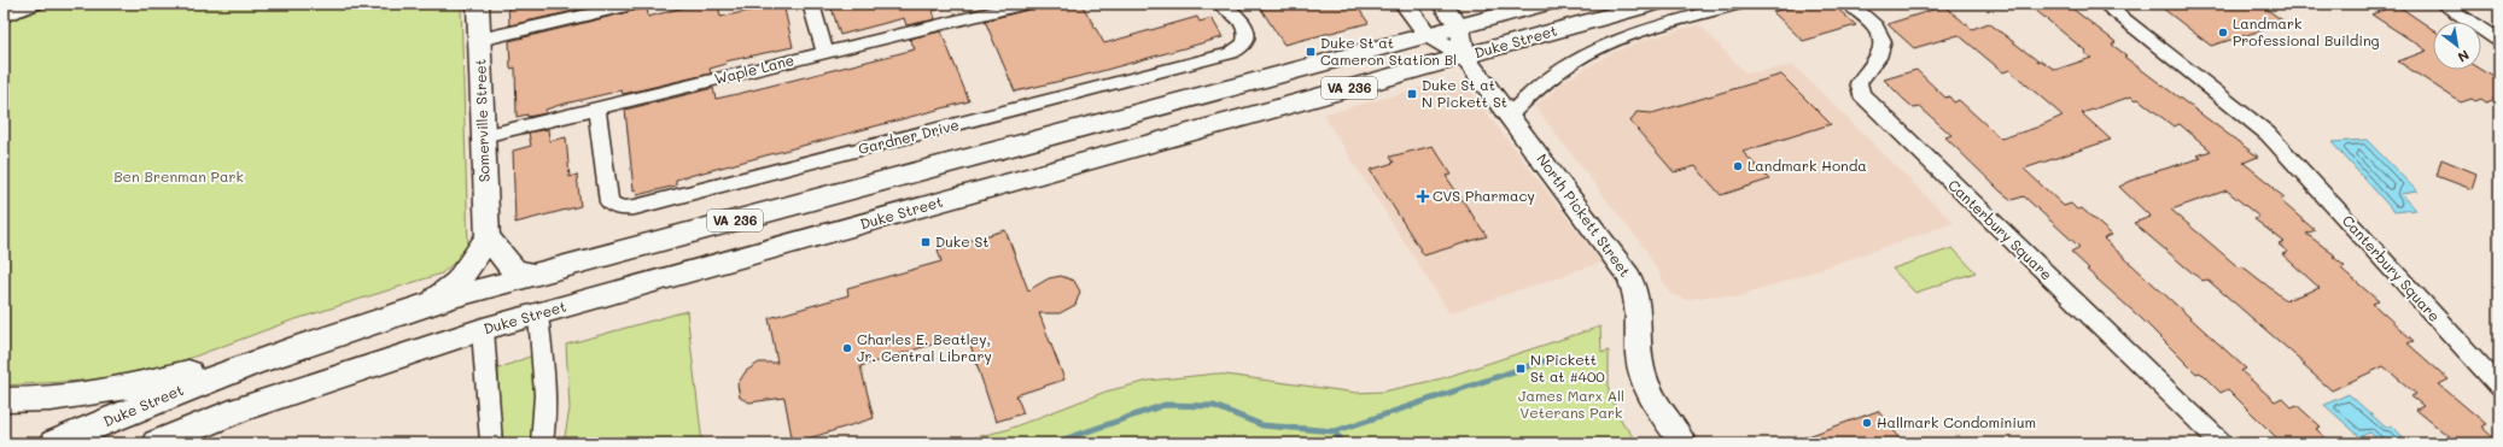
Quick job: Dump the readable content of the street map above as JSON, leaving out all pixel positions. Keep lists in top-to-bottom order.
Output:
{
  "streets": {
    "main road": ["Duke Street", "VA 236"],
    "street": [
      "Waple Lane",
      "Somerville Street",
      "Gardner Drive",
      "North Pickett Street",
      "Canterbury Square"
    ]
  },
  "crossings": [
    ["Duke Street", "North Pickett Street"],
    ["Waple Lane", "Somerville Street"],
    ["Waple Lane", "Gardner Drive"]
  ],
  "parks": ["Ben Brenman Park", "James Marx All Veterans Park"],
  "places": {
    "other": [
      "Landmark Professional Building",
      "Landmark Honda",
      "Charles E. Beatley, Jr. Central Library",
      "Hallmark Condominium"
    ],
    "transit": [
      "Duke St at Cameron Station Bl",
      "Duke St at N Pickett St",
      "Duke St",
      "N Pickett St at #400"
    ],
    "health": ["CVS Pharmacy"]
  },
  "north": "bottom right"
}
